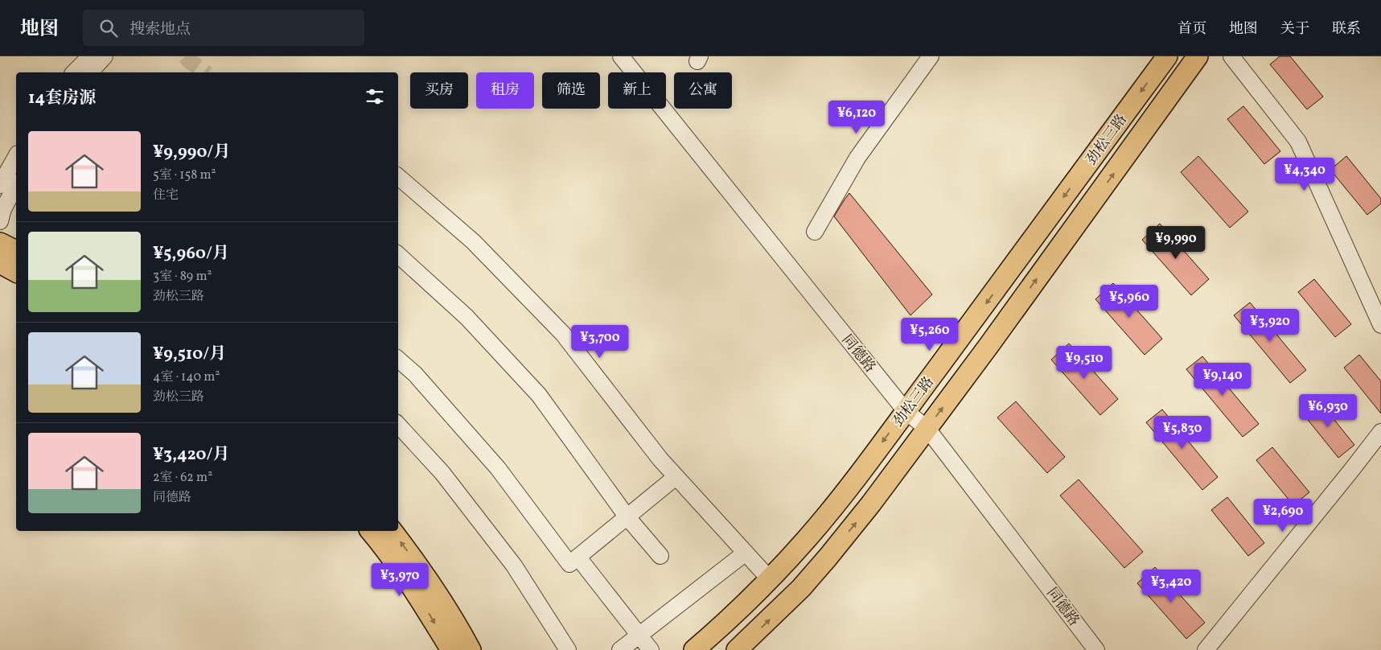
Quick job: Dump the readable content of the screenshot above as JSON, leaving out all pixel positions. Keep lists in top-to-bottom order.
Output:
{
  "streets": {
    "main road": ["劲松三路"],
    "street": ["同德路"]
  },
  "crossings": [
    ["劲松三路", "同德路"]
  ],
  "page": {
    "header": "地图",
    "search": "搜索地点",
    "nav": [
      "首页",
      "地图",
      "关于",
      "联系"
    ],
    "chip": [
      "买房",
      "租房",
      "筛选",
      "新上",
      "公寓"
    ],
    "heading": "14套房源",
    "price": [
      "¥6,120",
      "¥4,340",
      "¥9,990",
      "¥5,960",
      "¥3,920",
      "¥5,260",
      "¥3,700",
      "¥9,510",
      "¥9,140",
      "¥6,930",
      "¥5,830",
      "¥2,690",
      "¥3,970",
      "¥3,420"
    ],
    "list": [
      {
        "name": "¥9,990/月",
        "note": "5室 · 158 m² · 住宅"
      },
      {
        "name": "¥5,960/月",
        "note": "3室 · 89 m² · 劲松三路"
      },
      {
        "name": "¥9,510/月",
        "note": "4室 · 140 m² · 劲松三路"
      },
      {
        "name": "¥3,420/月",
        "note": "2室 · 62 m² · 同德路"
      }
    ]
  }
}
